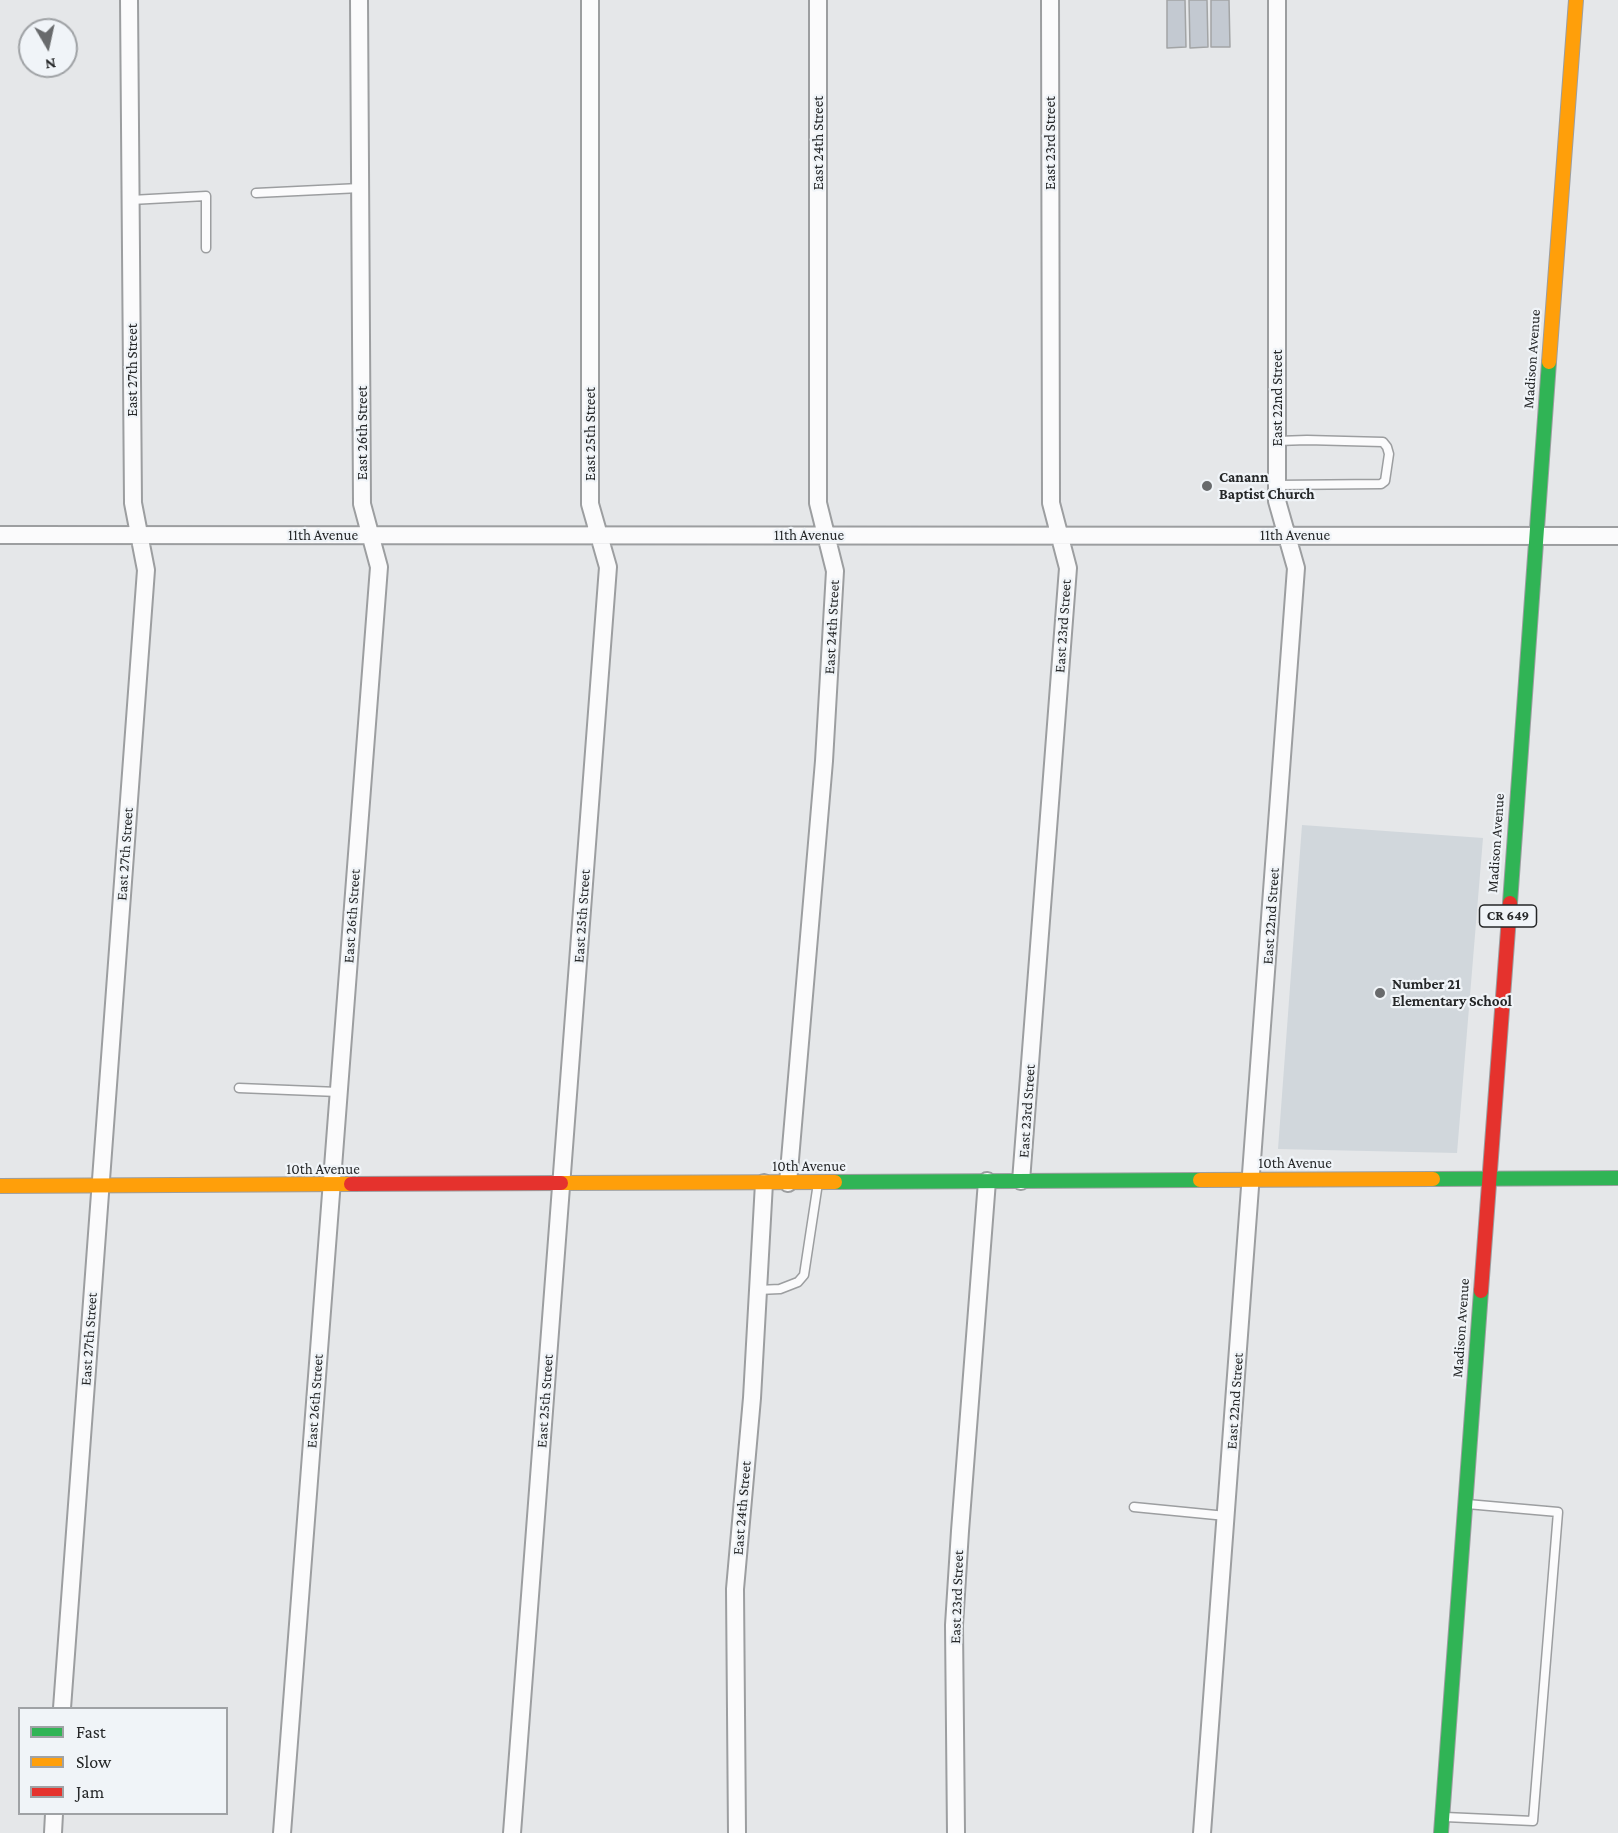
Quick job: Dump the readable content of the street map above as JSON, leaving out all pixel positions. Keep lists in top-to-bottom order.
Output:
{
  "streets": {
    "main road": ["Madison Avenue", "CR 649", "10th Avenue"],
    "street": [
      "East 24th Street",
      "East 23rd Street",
      "East 27th Street",
      "East 22nd Street",
      "East 26th Street",
      "East 25th Street",
      "11th Avenue"
    ]
  },
  "crossings": [
    ["East 24th Street", "11th Avenue"],
    ["East 24th Street", "10th Avenue"],
    ["East 23rd Street", "11th Avenue"],
    ["East 23rd Street", "10th Avenue"],
    ["Madison Avenue", "11th Avenue"],
    ["Madison Avenue", "10th Avenue"],
    ["East 27th Street", "11th Avenue"],
    ["East 27th Street", "10th Avenue"],
    ["East 22nd Street", "11th Avenue"],
    ["East 22nd Street", "10th Avenue"],
    ["East 26th Street", "11th Avenue"],
    ["East 26th Street", "10th Avenue"],
    ["East 25th Street", "11th Avenue"],
    ["East 25th Street", "10th Avenue"]
  ],
  "places": ["Canann Baptist Church", "Number 21 Elementary School"],
  "legend": ["Fast", "Slow", "Jam"],
  "north": "bottom"
}
